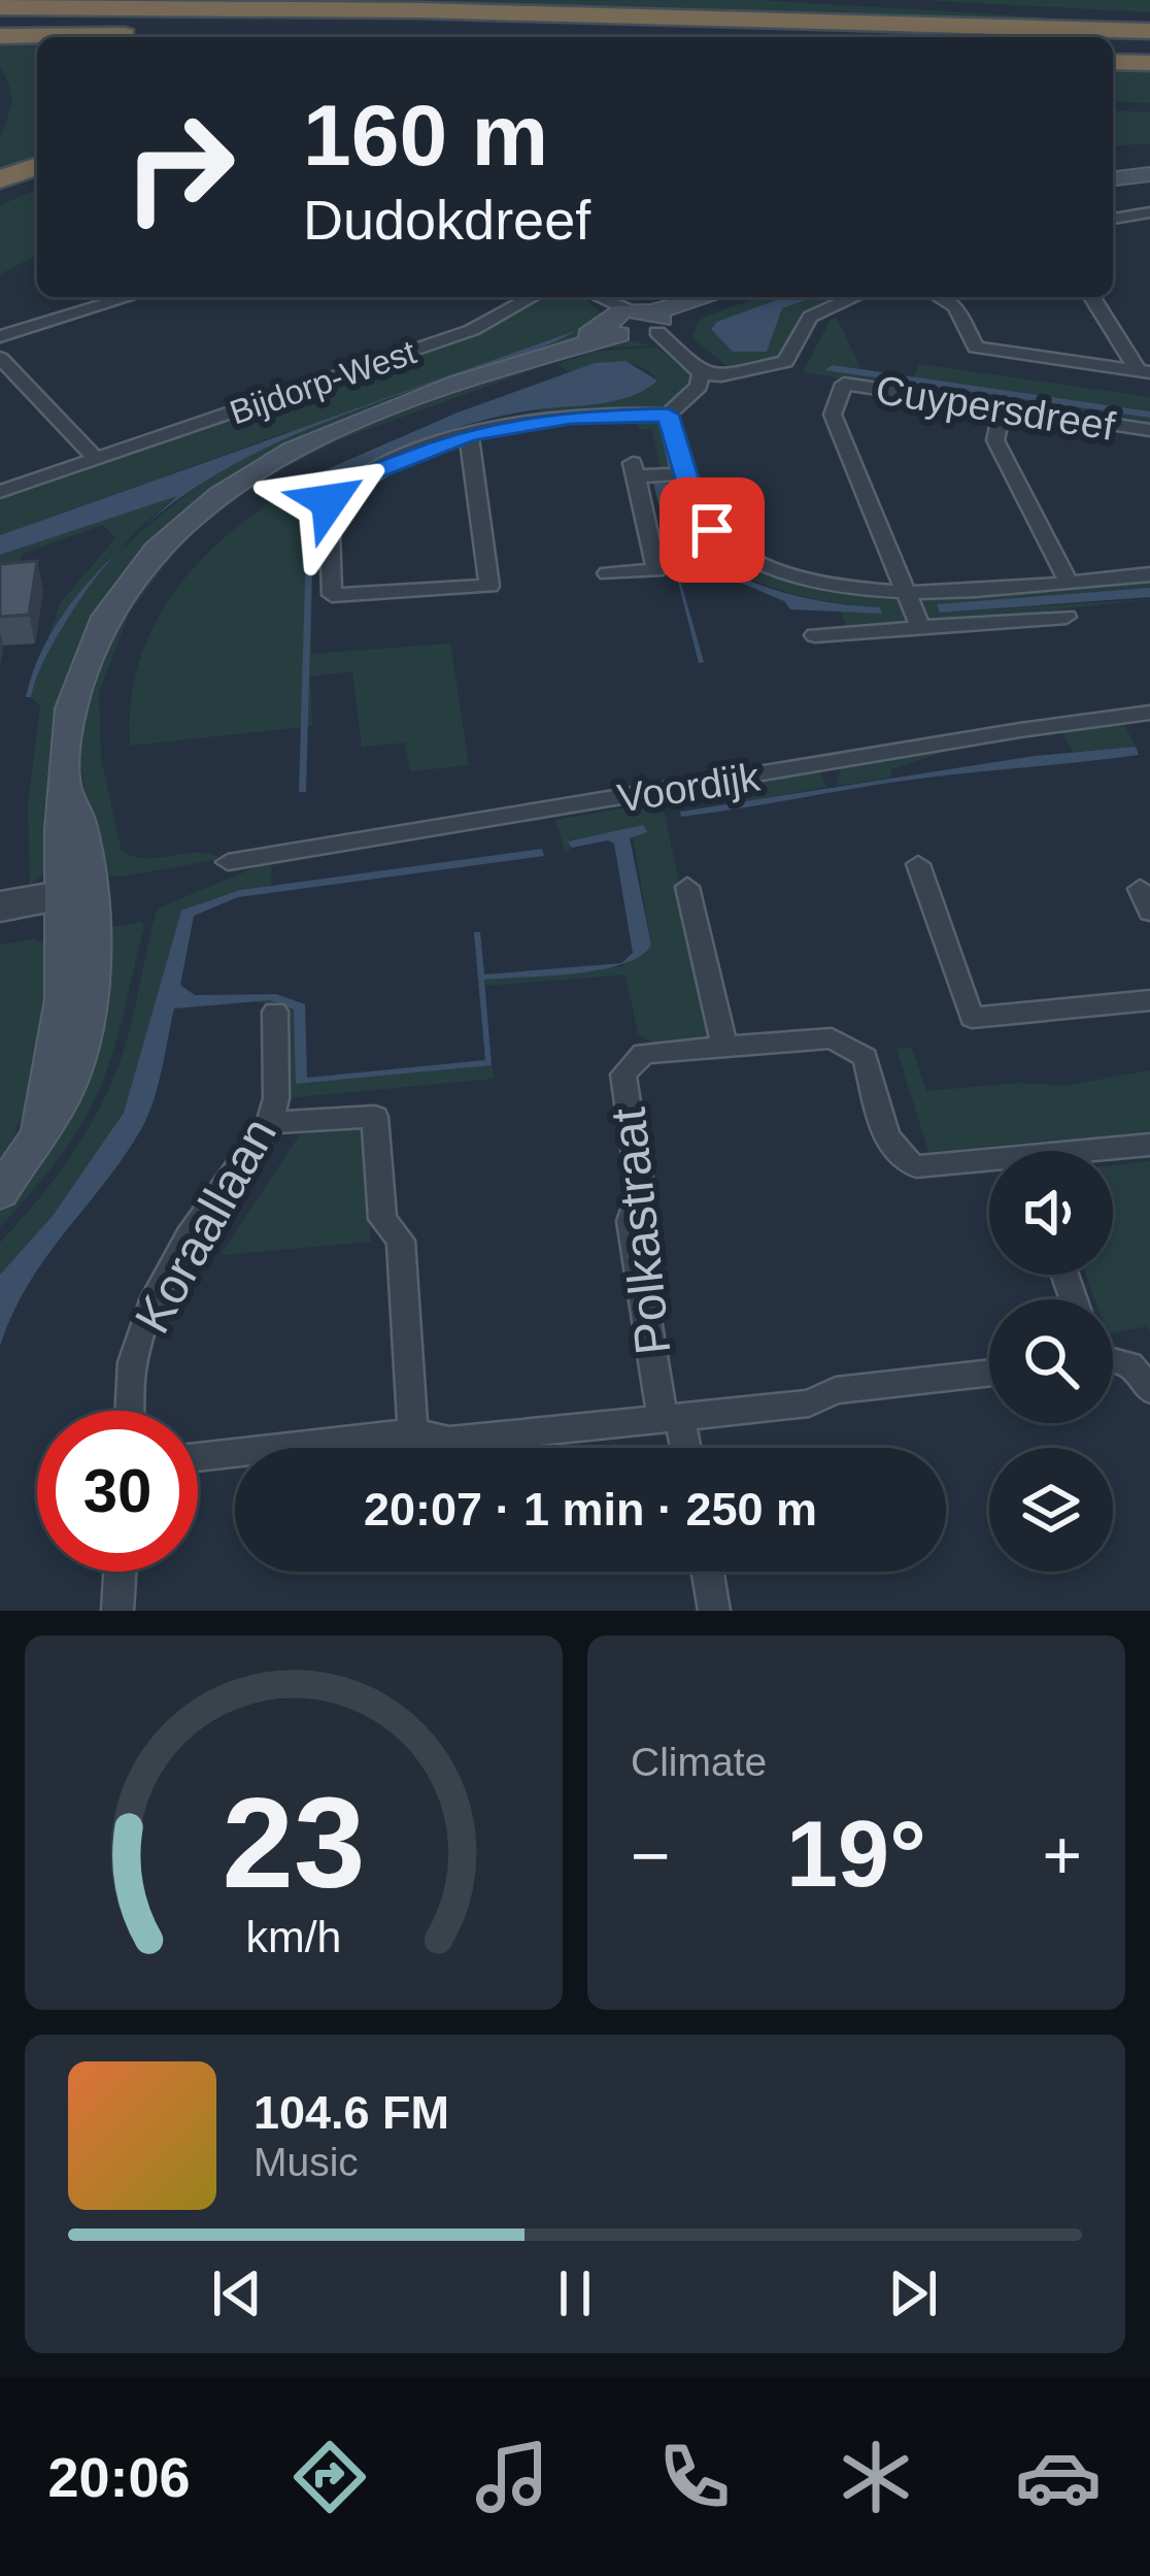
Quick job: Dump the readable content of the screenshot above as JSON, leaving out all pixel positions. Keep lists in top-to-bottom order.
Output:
{
  "streets": {
    "street": [
      "Bijdorp-West",
      "Cuypersdreef",
      "Voordijk",
      "Koraallaan",
      "Polkastraat"
    ]
  },
  "page": {
    "turn": ["160 m", "Dudokdreef"],
    "limit": "30",
    "trip": "20:07 · 1 min · 250 m",
    "tile": "Climate",
    "heat": ["−", "19°", "+"],
    "song": ["104.6 FM", "Music"],
    "tabs": "20:06",
    "gauge": ["23", "km/h"]
  }
}
